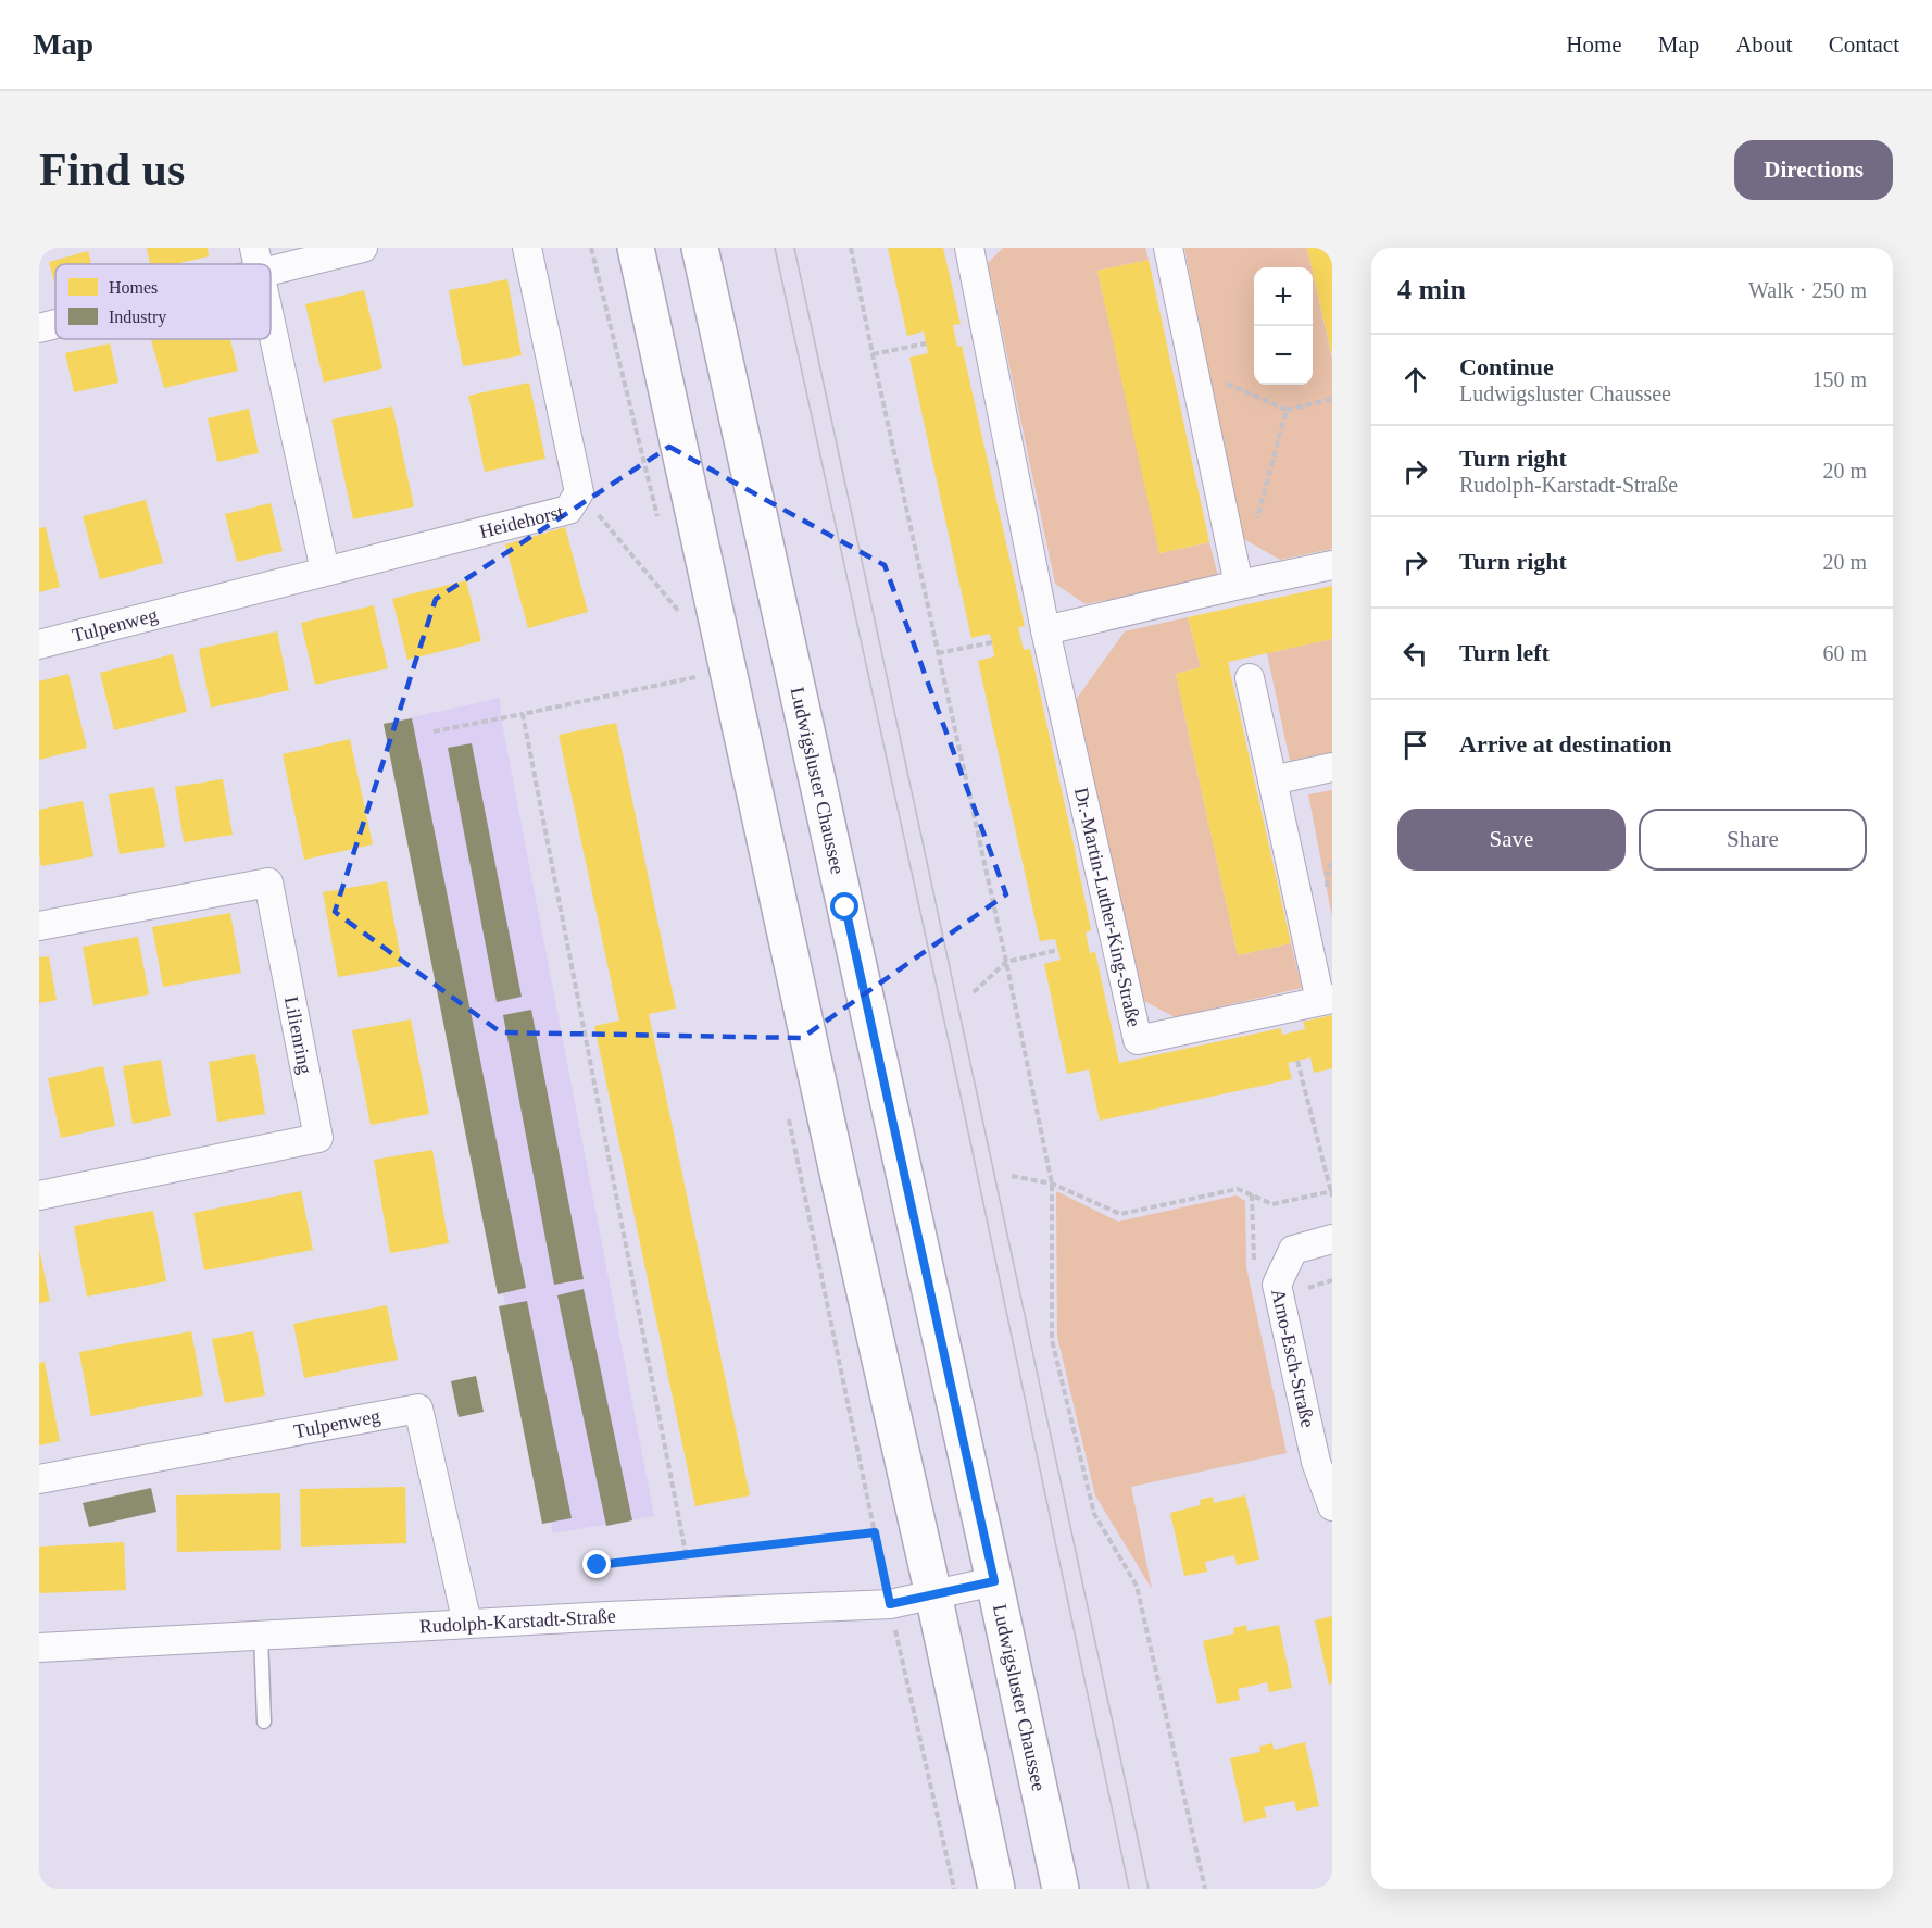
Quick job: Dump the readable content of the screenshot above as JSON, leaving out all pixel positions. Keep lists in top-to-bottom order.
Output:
{
  "streets": {
    "street": [
      "Heidehorst",
      "Tulpenweg",
      "Ludwigsluster Chaussee",
      "Dr.-Martin-Luther-King-Straße",
      "Lilienring",
      "Arno-Esch-Straße",
      "Rudolph-Karstadt-Straße"
    ]
  },
  "crossings": [
    ["Heidehorst", "Tulpenweg"],
    ["Tulpenweg", "Rudolph-Karstadt-Straße"],
    ["Ludwigsluster Chaussee", "Rudolph-Karstadt-Straße"]
  ],
  "legend": ["Homes", "Industry"],
  "page": {
    "header": "Map",
    "nav": [
      "Home",
      "Map",
      "About",
      "Contact"
    ],
    "buttons": [
      "Directions",
      ["Save", "Share"]
    ],
    "title": "Find us",
    "heading": ["4 min", "Walk · 250 m"],
    "map_buttons": ["+", "−"],
    "list": [
      ["Continue", "Ludwigsluster Chaussee", "150 m"],
      ["Turn right", "Rudolph-Karstadt-Straße", "20 m"],
      ["Turn right", "20 m"],
      ["Turn left", "60 m"],
      "Arrive at destination"
    ]
  }
}
